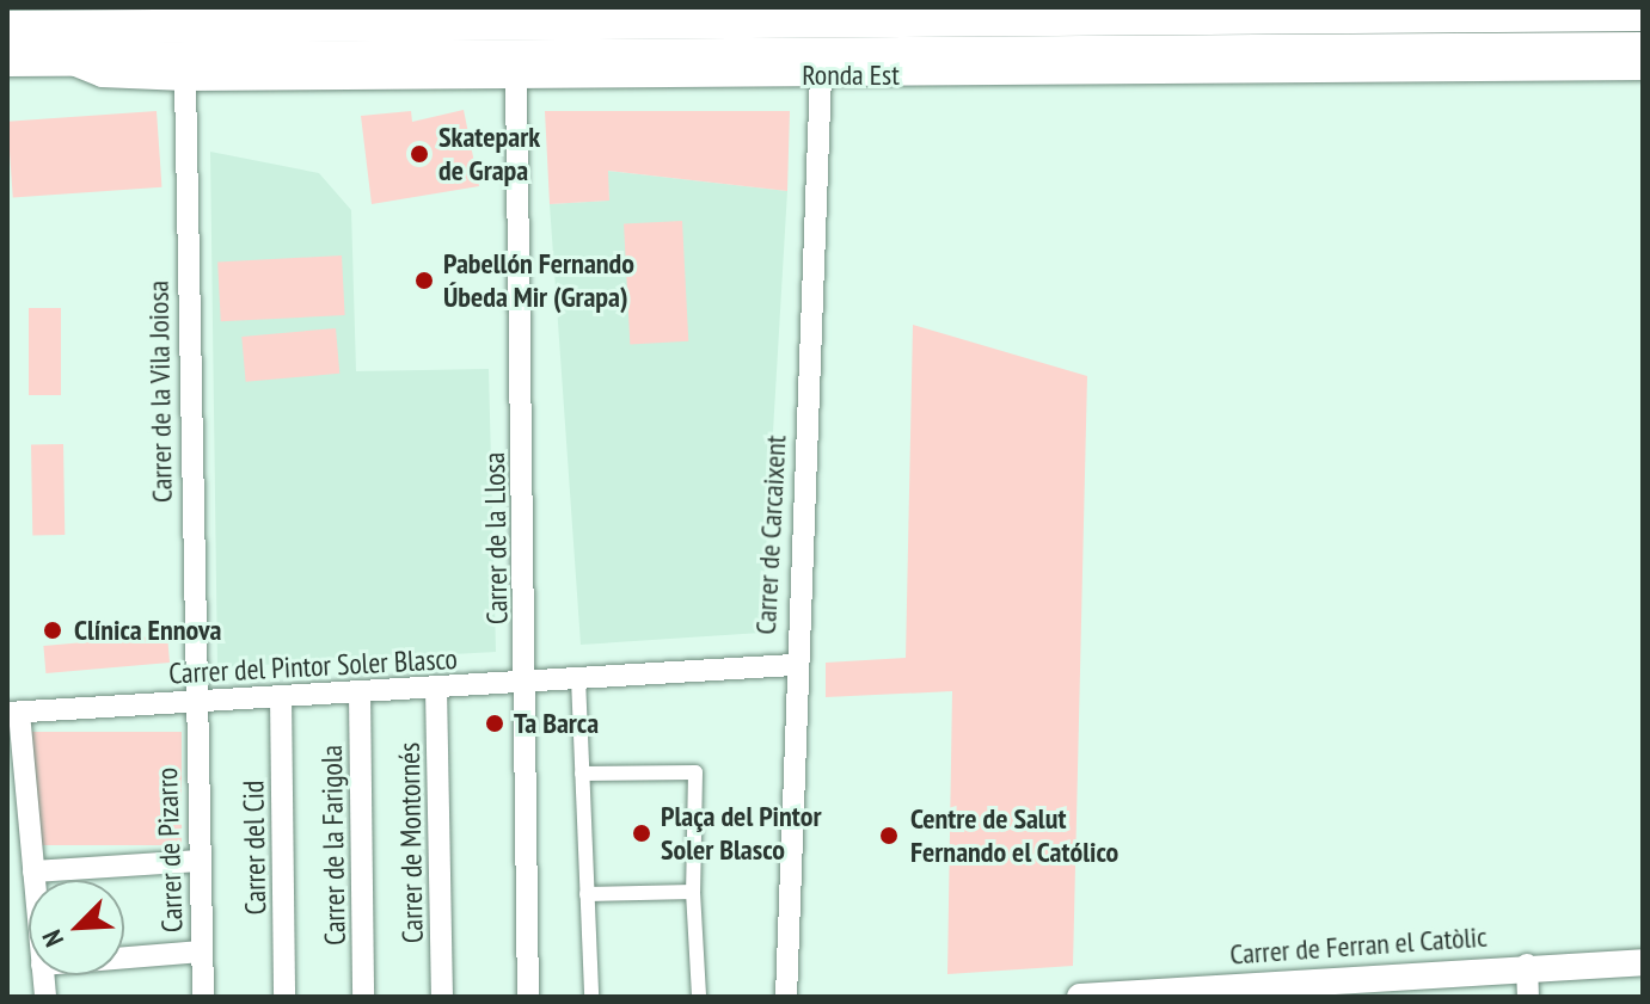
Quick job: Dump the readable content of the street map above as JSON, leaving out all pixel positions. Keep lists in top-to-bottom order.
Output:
{
  "streets": {
    "main road": ["Ronda Est"],
    "street": [
      "Carrer de la Vila Joiosa",
      "Carrer de Carcaixent",
      "Carrer de la Llosa",
      "Carrer del Pintor Soler Blasco",
      "Carrer de Montornés",
      "Carrer de la Farigola",
      "Carrer del Cid",
      "Carrer de Pizarro",
      "Carrer de Ferran el Catòlic"
    ]
  },
  "crossings": [
    ["Ronda Est", "Carrer de la Vila Joiosa"],
    ["Ronda Est", "Carrer de Carcaixent"],
    ["Ronda Est", "Carrer de la Llosa"],
    ["Carrer de la Vila Joiosa", "Carrer del Pintor Soler Blasco"],
    ["Carrer de la Vila Joiosa", "Carrer de Pizarro"],
    ["Carrer de Carcaixent", "Carrer del Pintor Soler Blasco"],
    ["Carrer de la Llosa", "Carrer del Pintor Soler Blasco"],
    ["Carrer del Pintor Soler Blasco", "Carrer de Montornés"],
    ["Carrer del Pintor Soler Blasco", "Carrer de la Farigola"],
    ["Carrer del Pintor Soler Blasco", "Carrer del Cid"],
    ["Carrer del Pintor Soler Blasco", "Carrer de Pizarro"]
  ],
  "places": [
    "Skatepark de Grapa",
    "Pabellón Fernando Úbeda Mir (Grapa)",
    "Clínica Ennova",
    "Ta Barca",
    "Plaça del Pintor Soler Blasco",
    "Centre de Salut Fernando el Católico"
  ],
  "north": "bottom left"
}
